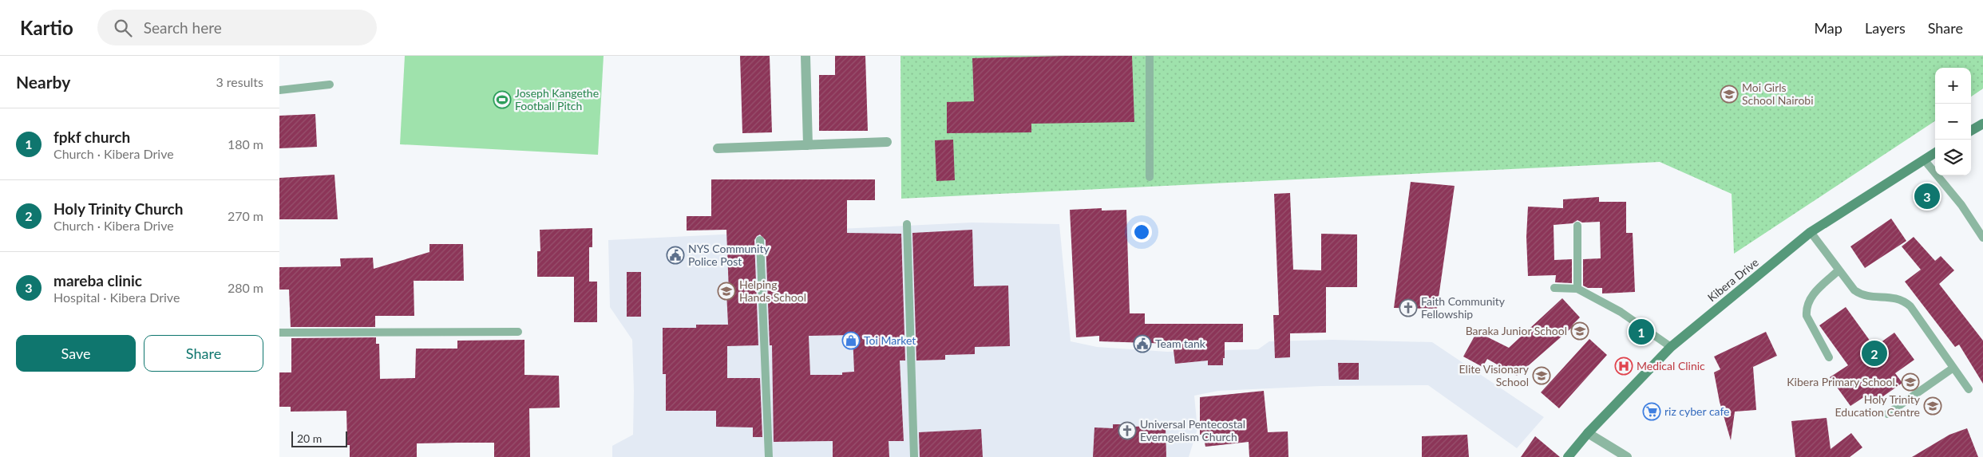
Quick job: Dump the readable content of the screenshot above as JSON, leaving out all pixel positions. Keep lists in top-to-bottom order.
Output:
{
  "streets": {
    "street": ["Kibera Drive"]
  },
  "places": {
    "school or university": [
      "Moi Girls School Nairobi",
      "Helping Hands School",
      "Baraka Junior School",
      "Elite Visionary School",
      "Kibera Primary School.",
      "Holy Trinity Education Centre"
    ],
    "sports": ["Joseph Kangethe Football Pitch"],
    "public building": ["NYS Community Police Post", "Team tank"],
    "church": ["Faith Community Fellowship", "Universal Pentecostal Everngelism Church"],
    "shop": ["Toi Market"],
    "hospital": ["Medical Clinic"],
    "supermarket": ["riz cyber cafe"]
  },
  "scale_bar": "20 m",
  "page": {
    "header": "Kartio",
    "search": "Search here",
    "nav": ["Map", "Layers", "Share"],
    "heading": ["Nearby", "3 results"],
    "map_buttons": ["+", "−"],
    "list": [
      {
        "mark": "1",
        "name": "fpkf church",
        "note": "Church · Kibera Drive",
        "value": "180 m"
      },
      {
        "mark": "2",
        "name": "Holy Trinity Church",
        "note": "Church · Kibera Drive",
        "value": "270 m"
      },
      {
        "mark": "3",
        "name": "mareba clinic",
        "note": "Hospital · Kibera Drive",
        "value": "280 m"
      }
    ],
    "pins": ["3", "1", "2"],
    "buttons": ["Save", "Share"],
    "scale": "20 m"
  }
}
